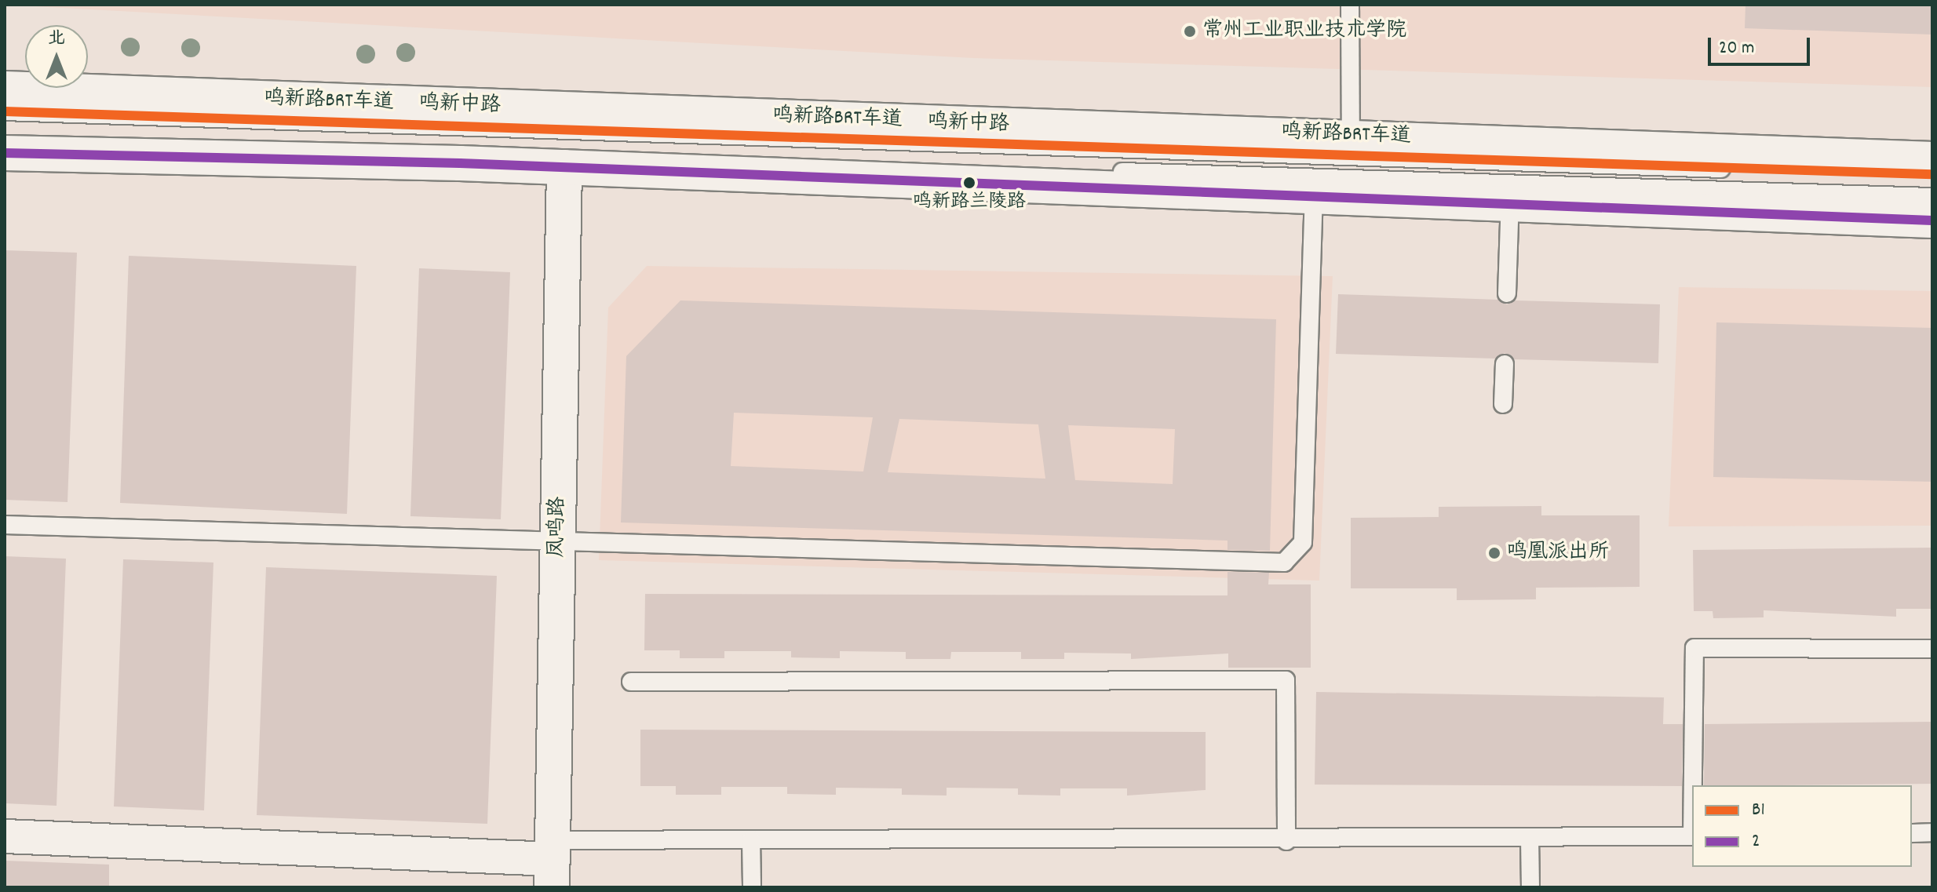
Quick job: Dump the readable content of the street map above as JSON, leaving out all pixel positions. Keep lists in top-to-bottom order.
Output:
{
  "streets": {
    "main road": ["鸣新中路", "凤鸣路"],
    "lane": ["鸣新路BRT车道"]
  },
  "crossings": [
    ["鸣新路BRT车道", "鸣新中路"]
  ],
  "places": ["常州工业职业技术学院", "鸣新路兰陵路", "鸣凰派出所"],
  "lines": ["transit line B1", "transit line 2"],
  "legend": ["B1", "2"],
  "scale_bar": "20 m",
  "north": "top"
}
